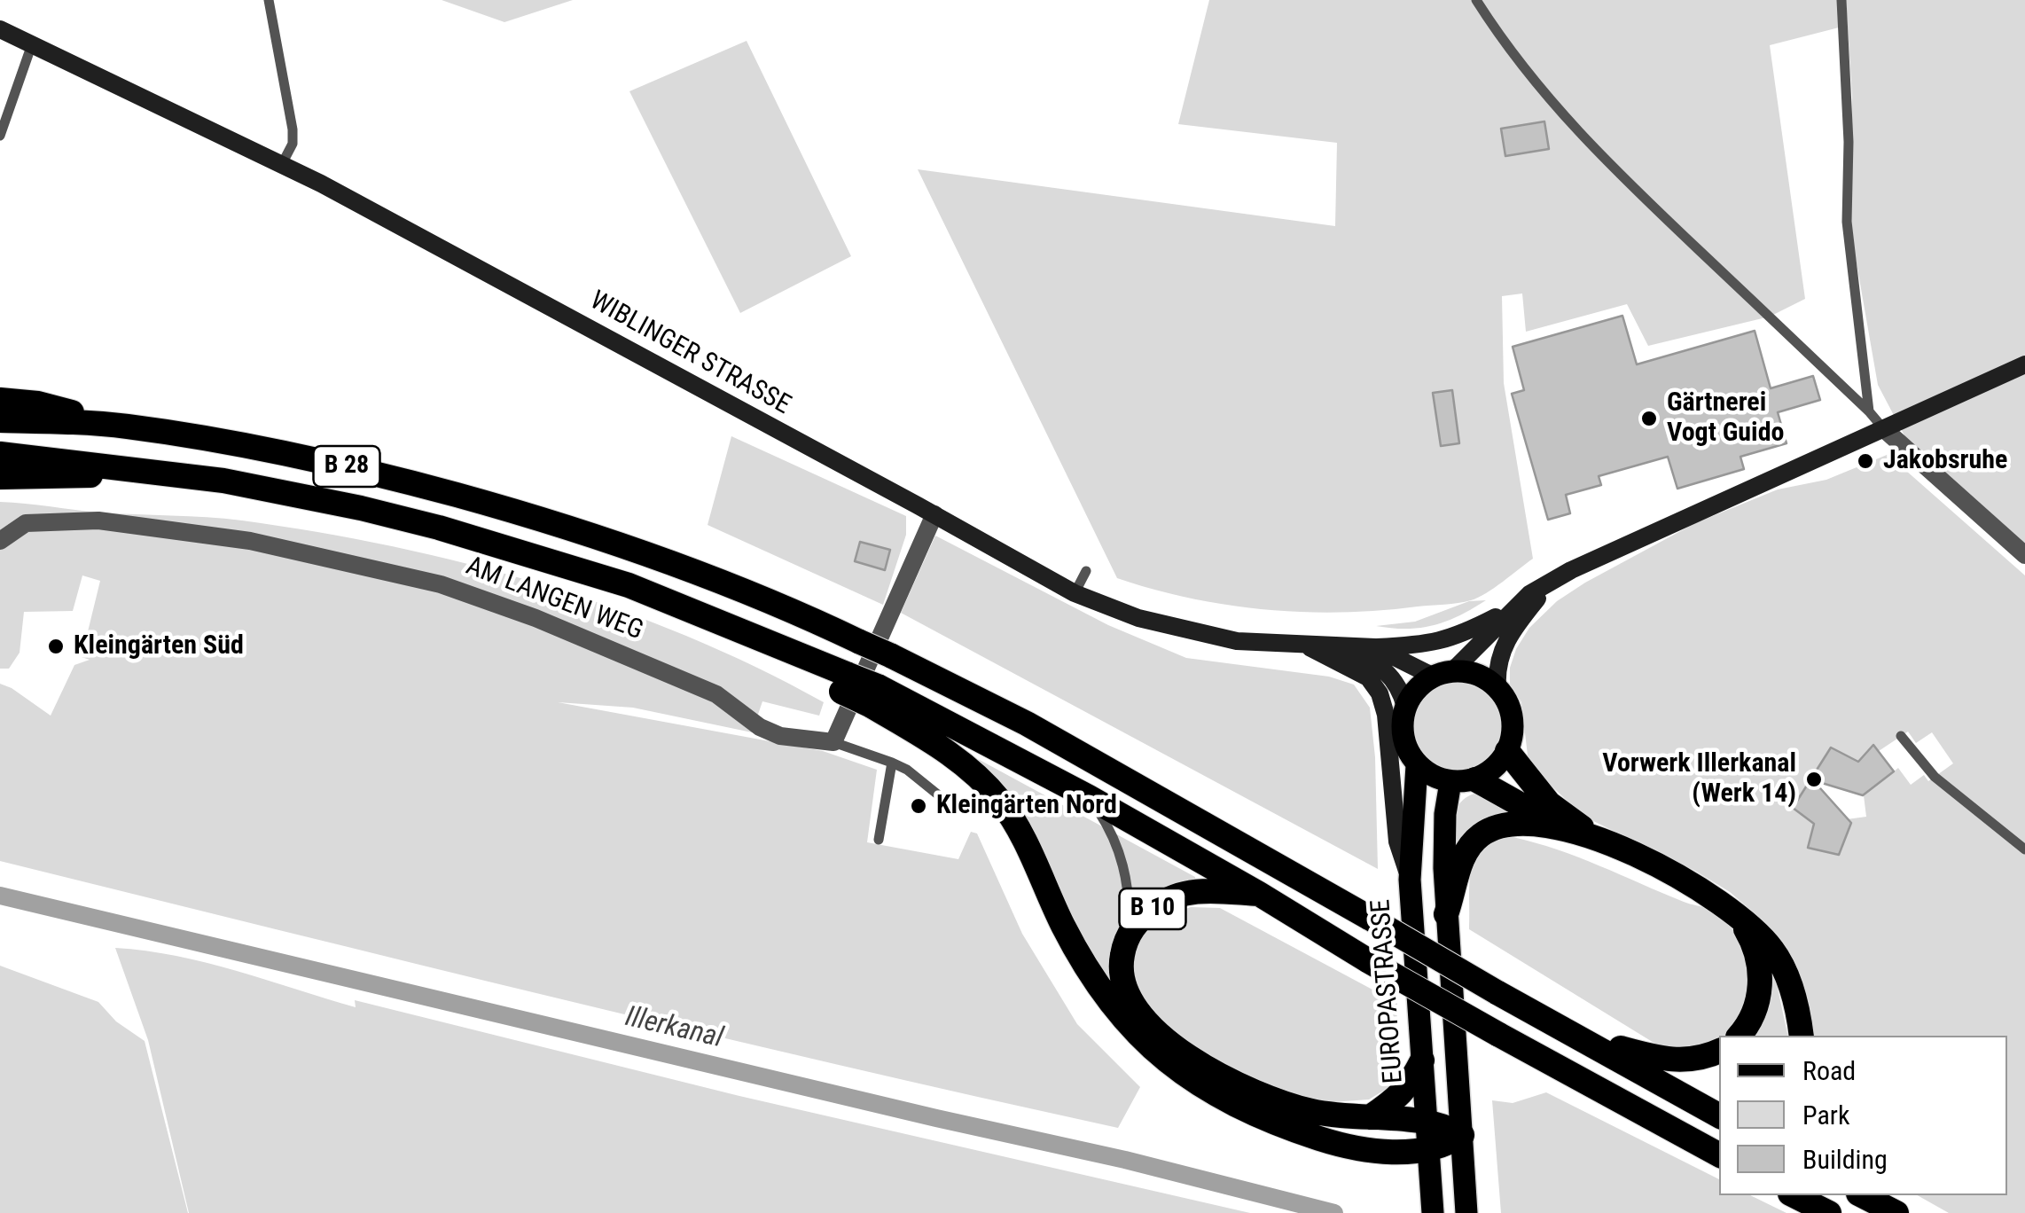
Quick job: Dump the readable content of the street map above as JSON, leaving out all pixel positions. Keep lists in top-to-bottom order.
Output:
{
  "streets": {
    "highway": ["B 28", "B 10"],
    "main road": ["WIBLINGER STRASSE", "EUROPASTRASSE"],
    "street": ["AM LANGEN WEG"]
  },
  "crossings": [
    ["WIBLINGER STRASSE", "EUROPASTRASSE"],
    ["B 10", "EUROPASTRASSE"]
  ],
  "water": ["Illerkanal"],
  "places": [
    "Gärtnerei Vogt Guido",
    "Jakobsruhe",
    "Kleingärten Süd",
    "Vorwerk Illerkanal (Werk 14)",
    "Kleingärten Nord"
  ],
  "legend": ["Road", "Park", "Building"]
}
